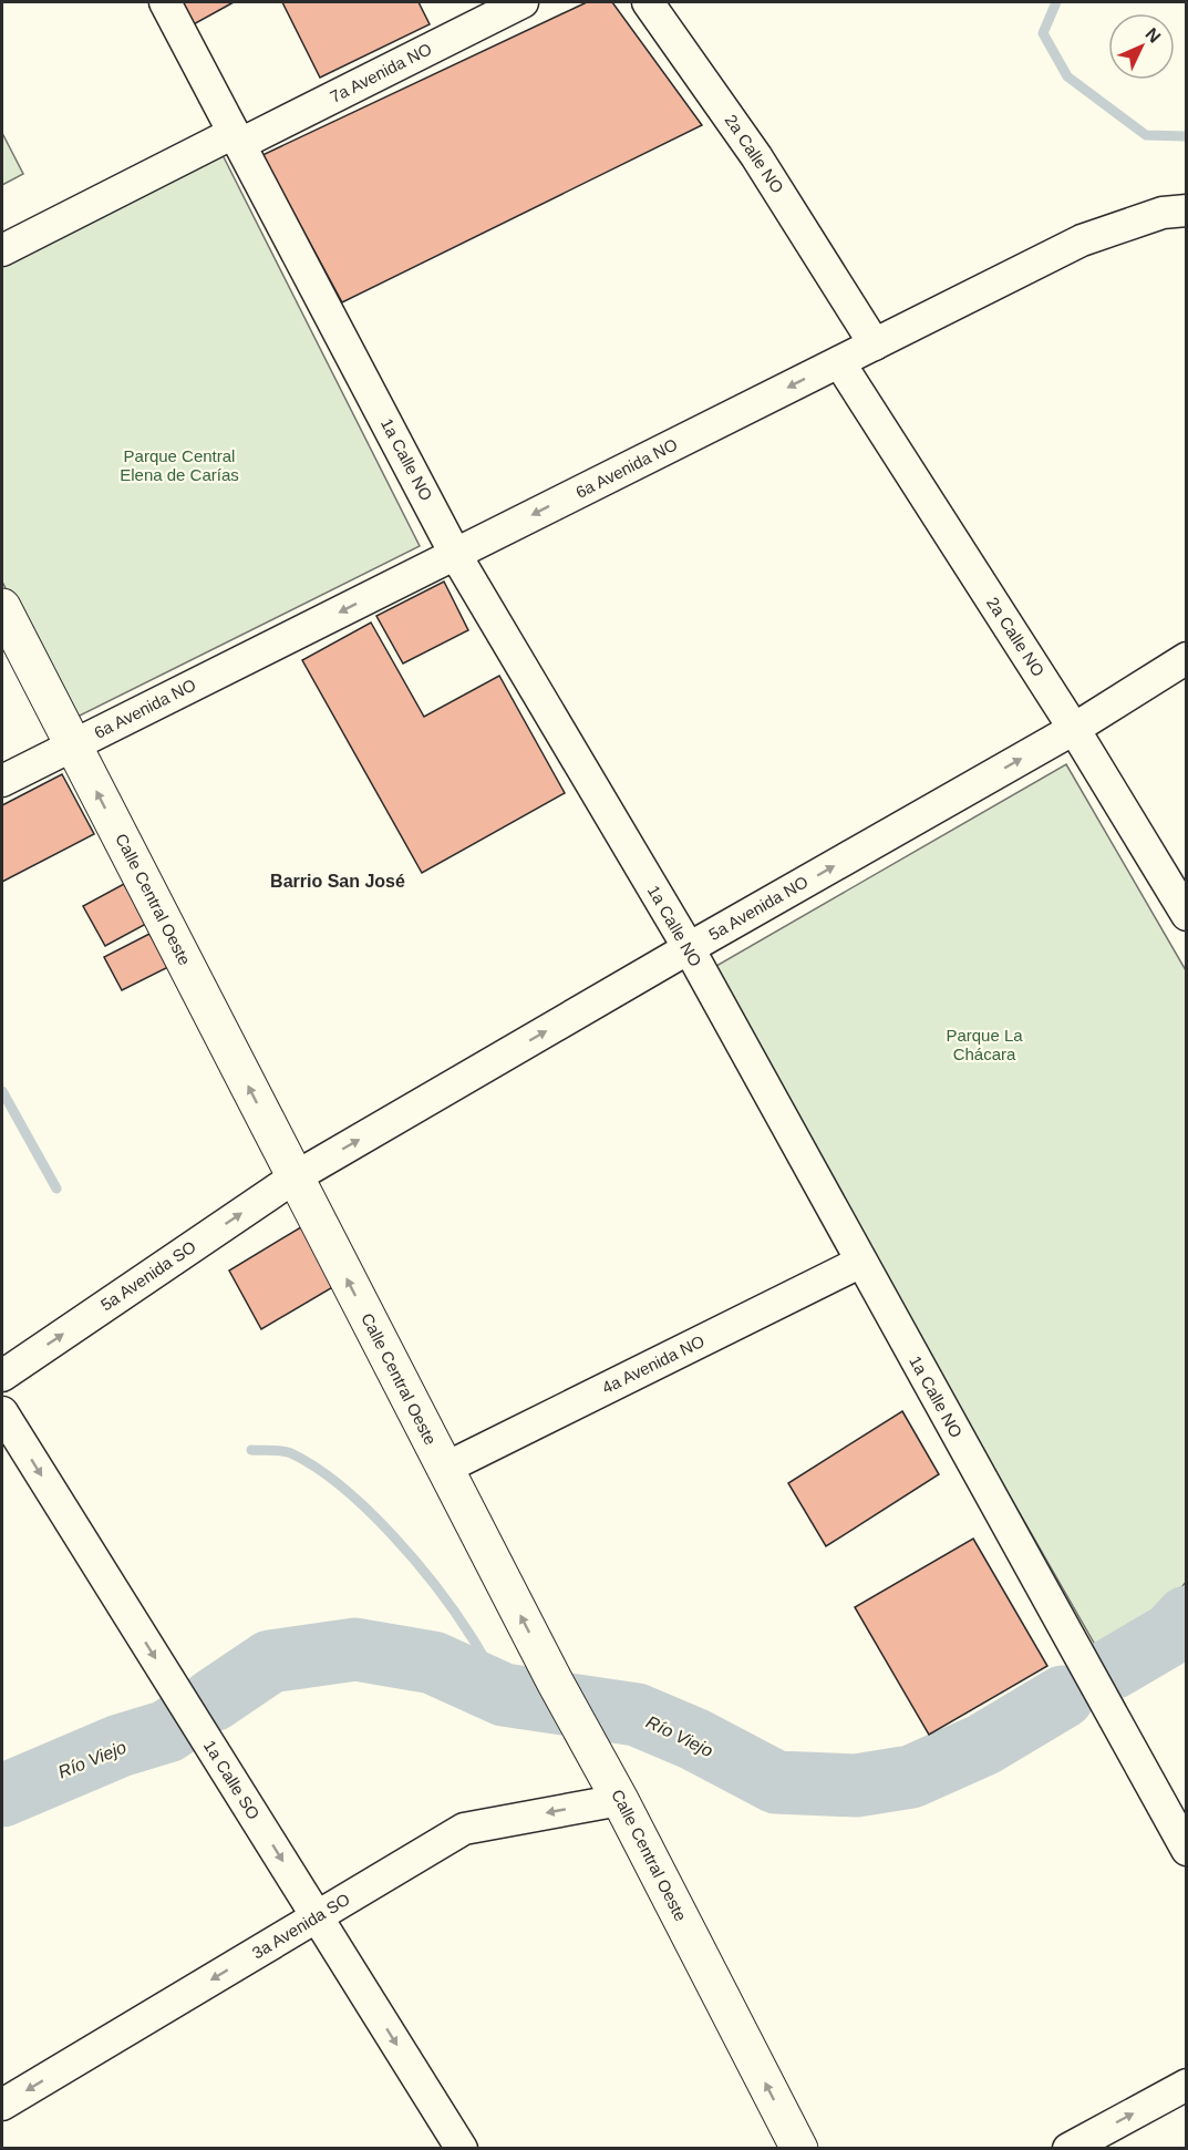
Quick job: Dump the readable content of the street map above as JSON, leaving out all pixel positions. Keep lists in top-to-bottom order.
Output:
{
  "streets": {
    "street": [
      "7a Avenida NO",
      "2a Calle NO",
      "1a Calle NO",
      "6a Avenida NO",
      "Calle Central Oeste",
      "5a Avenida NO",
      "5a Avenida SO",
      "4a Avenida NO",
      "1a Calle SO",
      "3a Avenida SO"
    ]
  },
  "crossings": [
    ["7a Avenida NO", "1a Calle NO"],
    ["2a Calle NO", "6a Avenida NO"],
    ["2a Calle NO", "5a Avenida NO"],
    ["1a Calle NO", "6a Avenida NO"],
    ["1a Calle NO", "5a Avenida NO"],
    ["1a Calle NO", "4a Avenida NO"],
    ["6a Avenida NO", "Calle Central Oeste"],
    ["Calle Central Oeste", "5a Avenida NO"],
    ["Calle Central Oeste", "5a Avenida SO"],
    ["Calle Central Oeste", "4a Avenida NO"],
    ["Calle Central Oeste", "3a Avenida SO"],
    ["5a Avenida NO", "5a Avenida SO"],
    ["1a Calle SO", "3a Avenida SO"]
  ],
  "one_way": [
    "6a Avenida NO",
    "Calle Central Oeste",
    "5a Avenida NO",
    "5a Avenida SO",
    "1a Calle SO",
    "3a Avenida SO"
  ],
  "districts": ["Barrio San José"],
  "water": ["Río Viejo"],
  "parks": ["Parque Central Elena de Carías", "Parque La Chácara"],
  "north": "top right"
}
